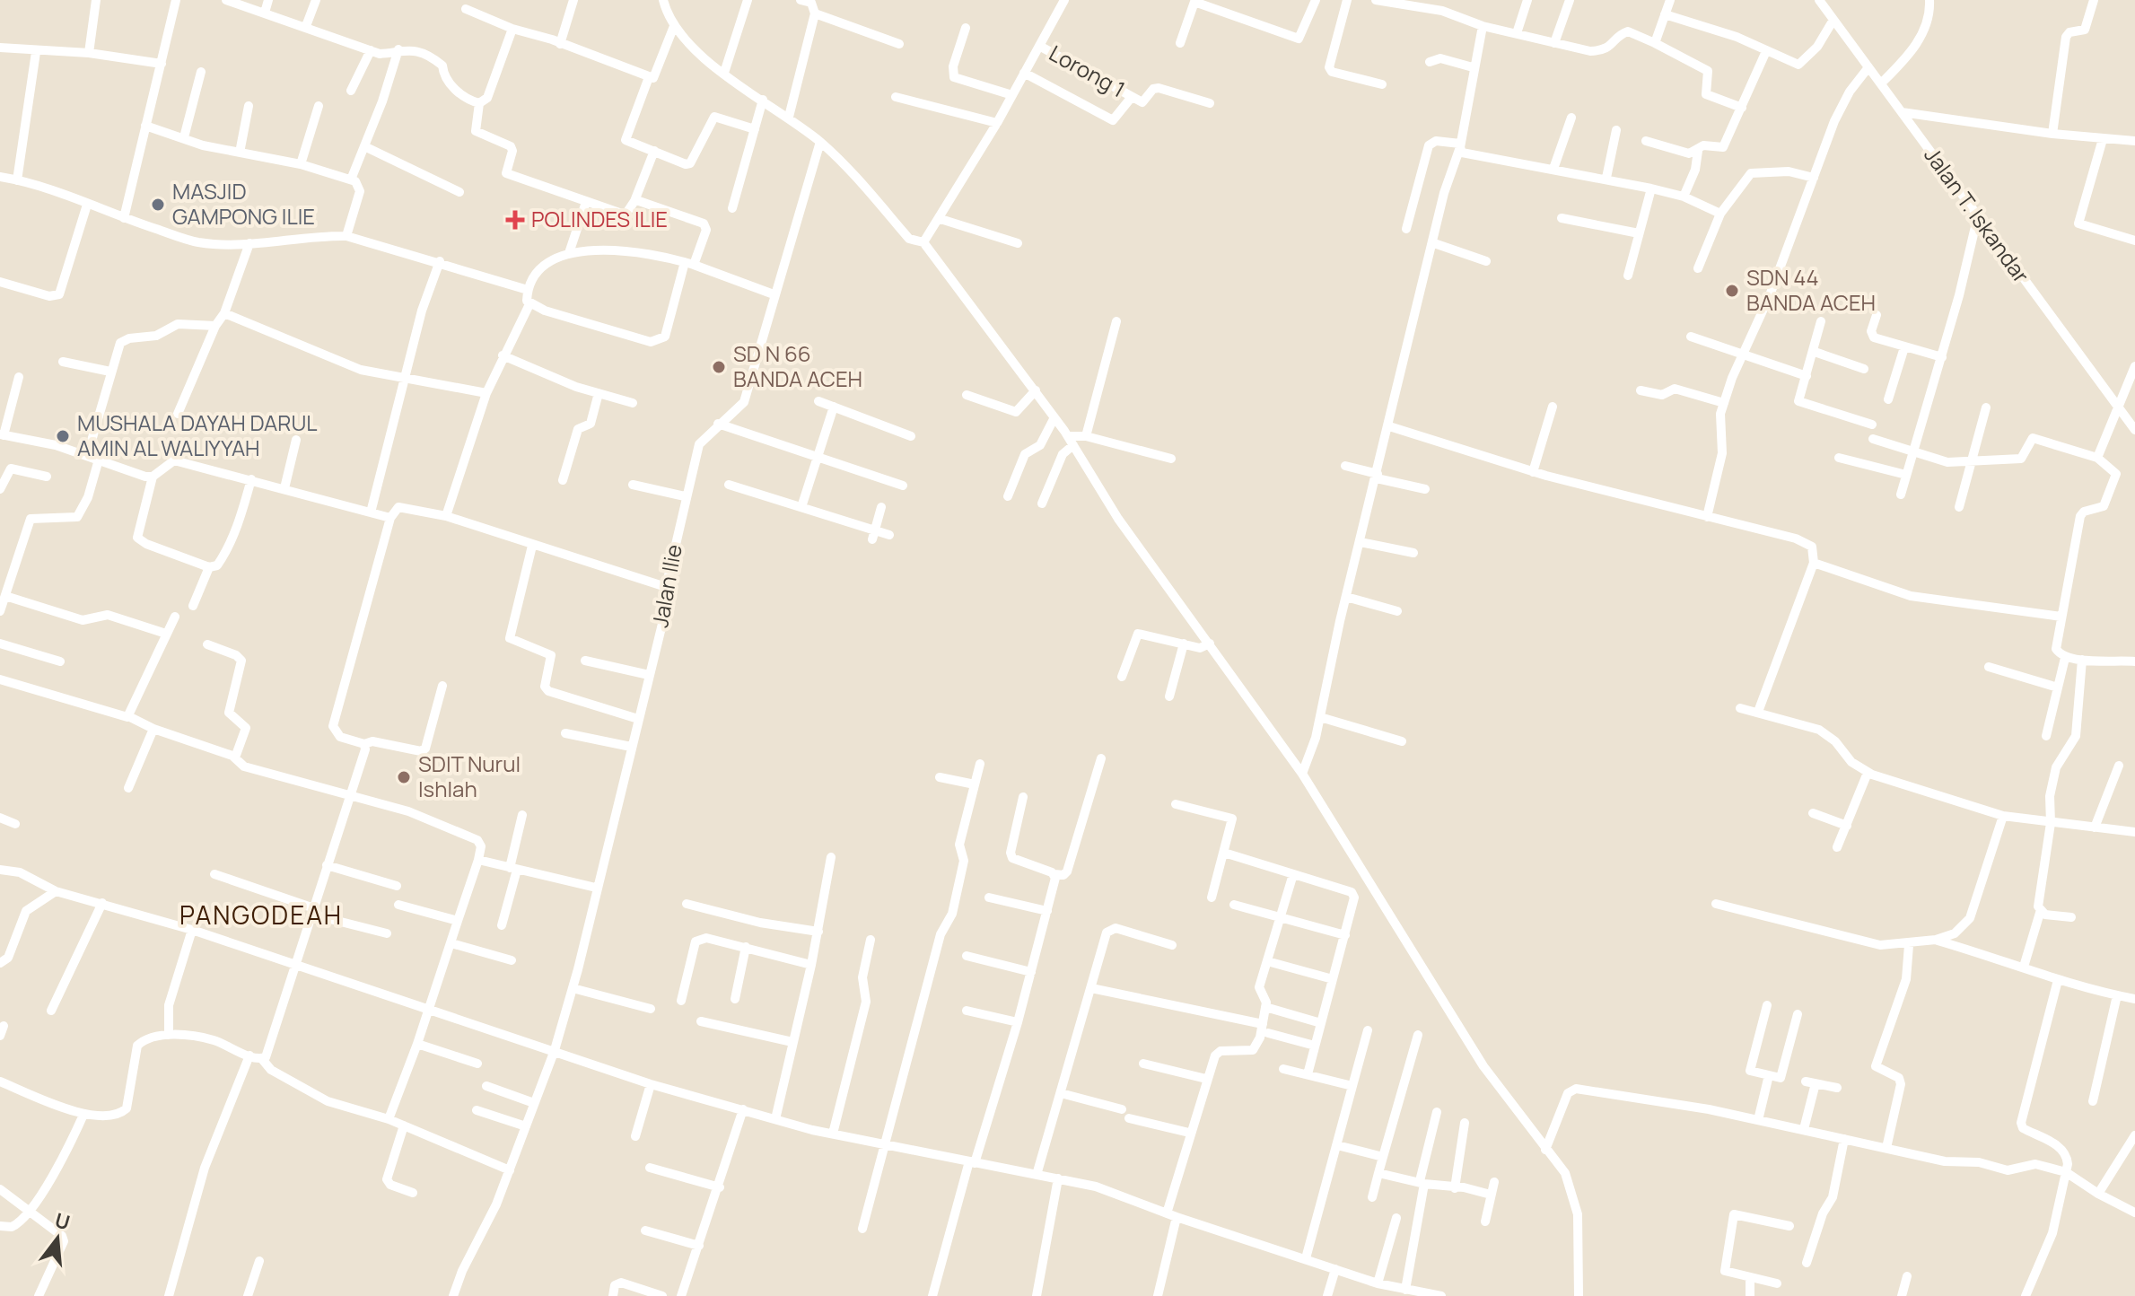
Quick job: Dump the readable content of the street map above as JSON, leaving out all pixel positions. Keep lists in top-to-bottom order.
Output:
{
  "streets": {
    "street": ["Lorong 1", "Jalan T. Iskandar", "Jalan Ilie"]
  },
  "districts": ["PANGODEAH"],
  "places": {
    "other": [
      "MASJID GAMPONG ILIE",
      "SDN 44 BANDA ACEH",
      "SD N 66 BANDA ACEH",
      "MUSHALA DAYAH DARUL AMIN AL WALIYYAH",
      "SDIT Nurul Ishlah"
    ],
    "health": ["POLINDES ILIE"]
  },
  "north": "top"
}
